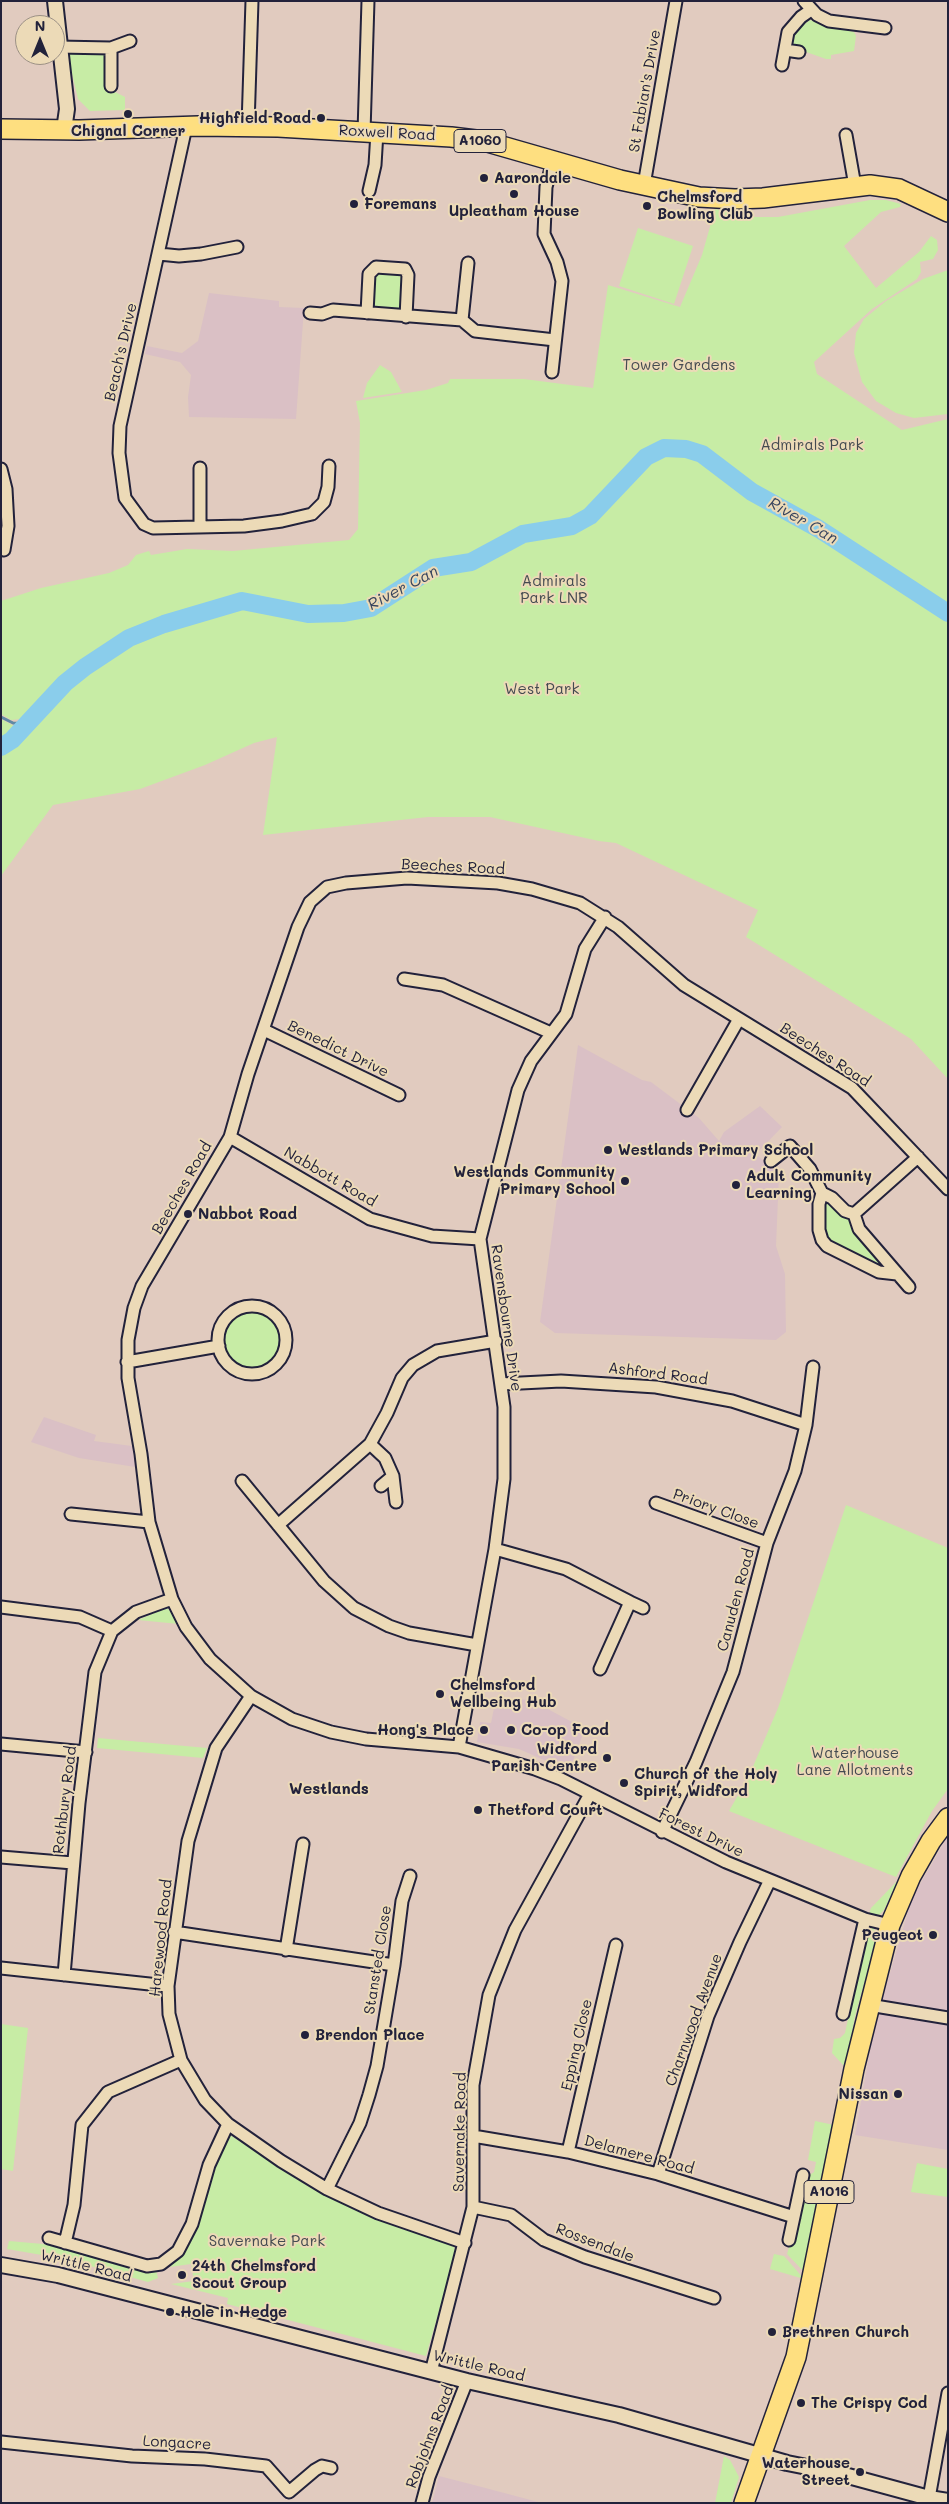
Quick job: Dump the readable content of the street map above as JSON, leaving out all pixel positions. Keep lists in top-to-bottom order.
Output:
{
  "streets": {
    "main road": ["Roxwell Road", "A1060", "A1016"],
    "street": [
      "St Fabian's Drive",
      "Beach's Drive",
      "Beeches Road",
      "Benedict Drive",
      "Nabbott Road",
      "Ravensbourne Drive",
      "Ashford Road",
      "Priory Close",
      "Canuden Road",
      "Rothbury Road",
      "Forest Drive",
      "Harewood Road",
      "Stansted Close",
      "Charnwood Avenue",
      "Epping Close",
      "Savernake Road",
      "Delamere Road",
      "Rossendale",
      "Writtle Road",
      "Robjohns Road",
      "Longacre"
    ]
  },
  "crossings": [
    ["St Fabian's Drive", "Roxwell Road"],
    ["Roxwell Road", "Beach's Drive"],
    ["Beeches Road", "Benedict Drive"],
    ["Beeches Road", "Nabbott Road"],
    ["Beeches Road", "Ravensbourne Drive"],
    ["Beeches Road", "Forest Drive"],
    ["Nabbott Road", "Ravensbourne Drive"],
    ["Ravensbourne Drive", "Ashford Road"],
    ["Ravensbourne Drive", "Forest Drive"],
    ["Ashford Road", "Canuden Road"],
    ["Priory Close", "Canuden Road"],
    ["Canuden Road", "Forest Drive"],
    ["Forest Drive", "Harewood Road"],
    ["Forest Drive", "Charnwood Avenue"],
    ["Forest Drive", "Savernake Road"],
    ["Forest Drive", "A1016"],
    ["Harewood Road", "Stansted Close"],
    ["Harewood Road", "Savernake Road"],
    ["Charnwood Avenue", "Delamere Road"],
    ["Epping Close", "Delamere Road"],
    ["Savernake Road", "Delamere Road"],
    ["Savernake Road", "Rossendale"],
    ["Savernake Road", "Writtle Road"],
    ["A1016", "Writtle Road"],
    ["Writtle Road", "Robjohns Road"]
  ],
  "districts": ["Westlands"],
  "water": ["River Can"],
  "parks": [
    "Tower Gardens",
    "Admirals Park",
    "Admirals Park LNR",
    "West Park",
    "Waterhouse Lane Allotments",
    "Savernake Park"
  ],
  "places": [
    "Chignal Corner",
    "Highfield Road",
    "Aarondale",
    "Upleatham House",
    "Foremans",
    "Chelmsford Bowling Club",
    "Westlands Primary School",
    "Westlands Community Primary School",
    "Adult Community Learning",
    "Nabbot Road",
    "Chelmsford Wellbeing Hub",
    "Hong's Place",
    "Co-op Food",
    "Widford Parish Centre",
    "Church of the Holy Spirit, Widford",
    "Thetford Court",
    "Peugeot",
    "Brendon Place",
    "Nissan",
    "24th Chelmsford Scout Group",
    "Hole in Hedge",
    "Brethren Church",
    "The Crispy Cod",
    "Waterhouse Street"
  ],
  "north": "top"
}
